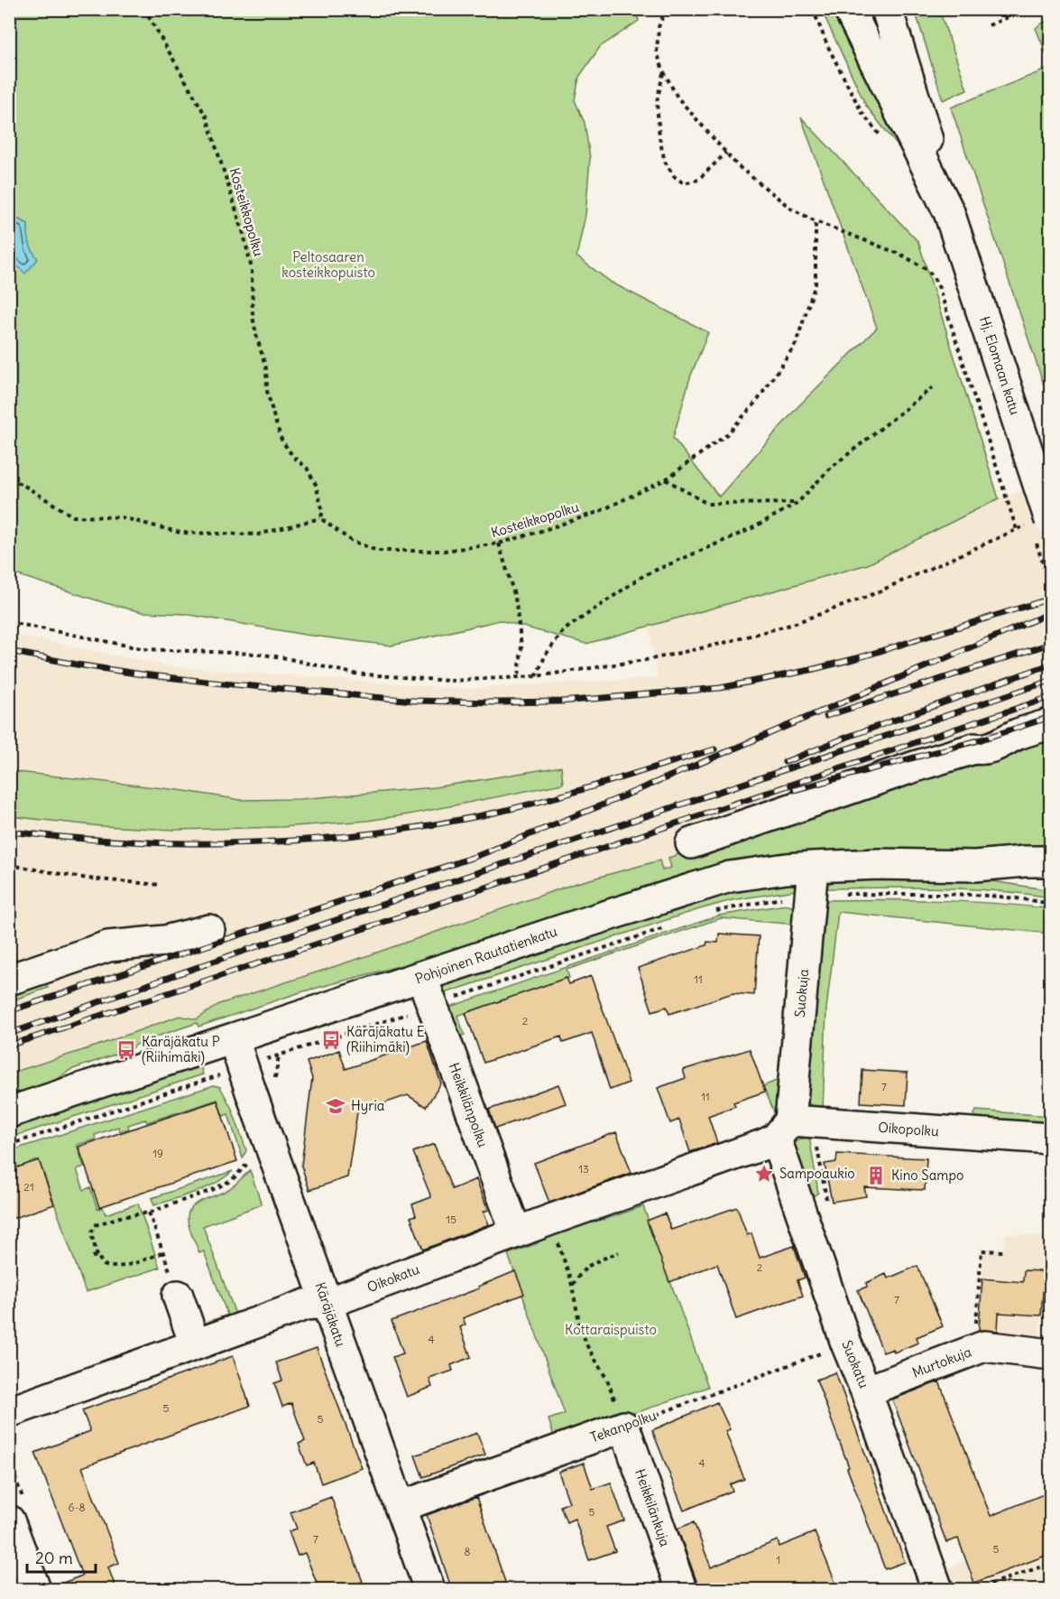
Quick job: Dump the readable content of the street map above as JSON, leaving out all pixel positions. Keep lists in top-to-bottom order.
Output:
{
  "streets": {
    "street": [
      "Hj. Elomaan katu",
      "Pohjoinen Rautatienkatu",
      "Suokuja",
      "Heikkilänpolku",
      "Oikopolku",
      "Oikokatu",
      "Käräjäkatu",
      "Murtokuja",
      "Suokatu",
      "Tekanpolku",
      "Heikkilänkuja"
    ],
    "path": ["Kosteikkopolku"]
  },
  "crossings": [
    ["Pohjoinen Rautatienkatu", "Suokuja"],
    ["Pohjoinen Rautatienkatu", "Heikkilänpolku"],
    ["Pohjoinen Rautatienkatu", "Käräjäkatu"],
    ["Suokuja", "Oikopolku"],
    ["Suokuja", "Oikokatu"],
    ["Suokuja", "Suokatu"],
    ["Heikkilänpolku", "Oikokatu"],
    ["Oikopolku", "Oikokatu"],
    ["Oikopolku", "Suokatu"],
    ["Oikokatu", "Käräjäkatu"],
    ["Oikokatu", "Suokatu"],
    ["Käräjäkatu", "Tekanpolku"],
    ["Murtokuja", "Suokatu"],
    ["Suokatu", "Tekanpolku"],
    ["Tekanpolku", "Heikkilänkuja"]
  ],
  "parks": ["Peltosaaren kosteikkopuisto", "Kottaraispuisto"],
  "places": {
    "bus stop": ["Käräjäkatu E (Riihimäki)", "Käräjäkatu P (Riihimäki)"],
    "school or university": ["Hyria"],
    "place": ["Sampoaukio"],
    "building": ["Kino Sampo"]
  },
  "house_numbers": [
    "11",
    "2",
    "7",
    "11",
    "19",
    "13",
    "21",
    "15",
    "2",
    "7",
    "4",
    "5",
    "5",
    "4",
    "6-8",
    "5",
    "7",
    "5",
    "8",
    "1"
  ],
  "scale_bar": "20 m"
}
